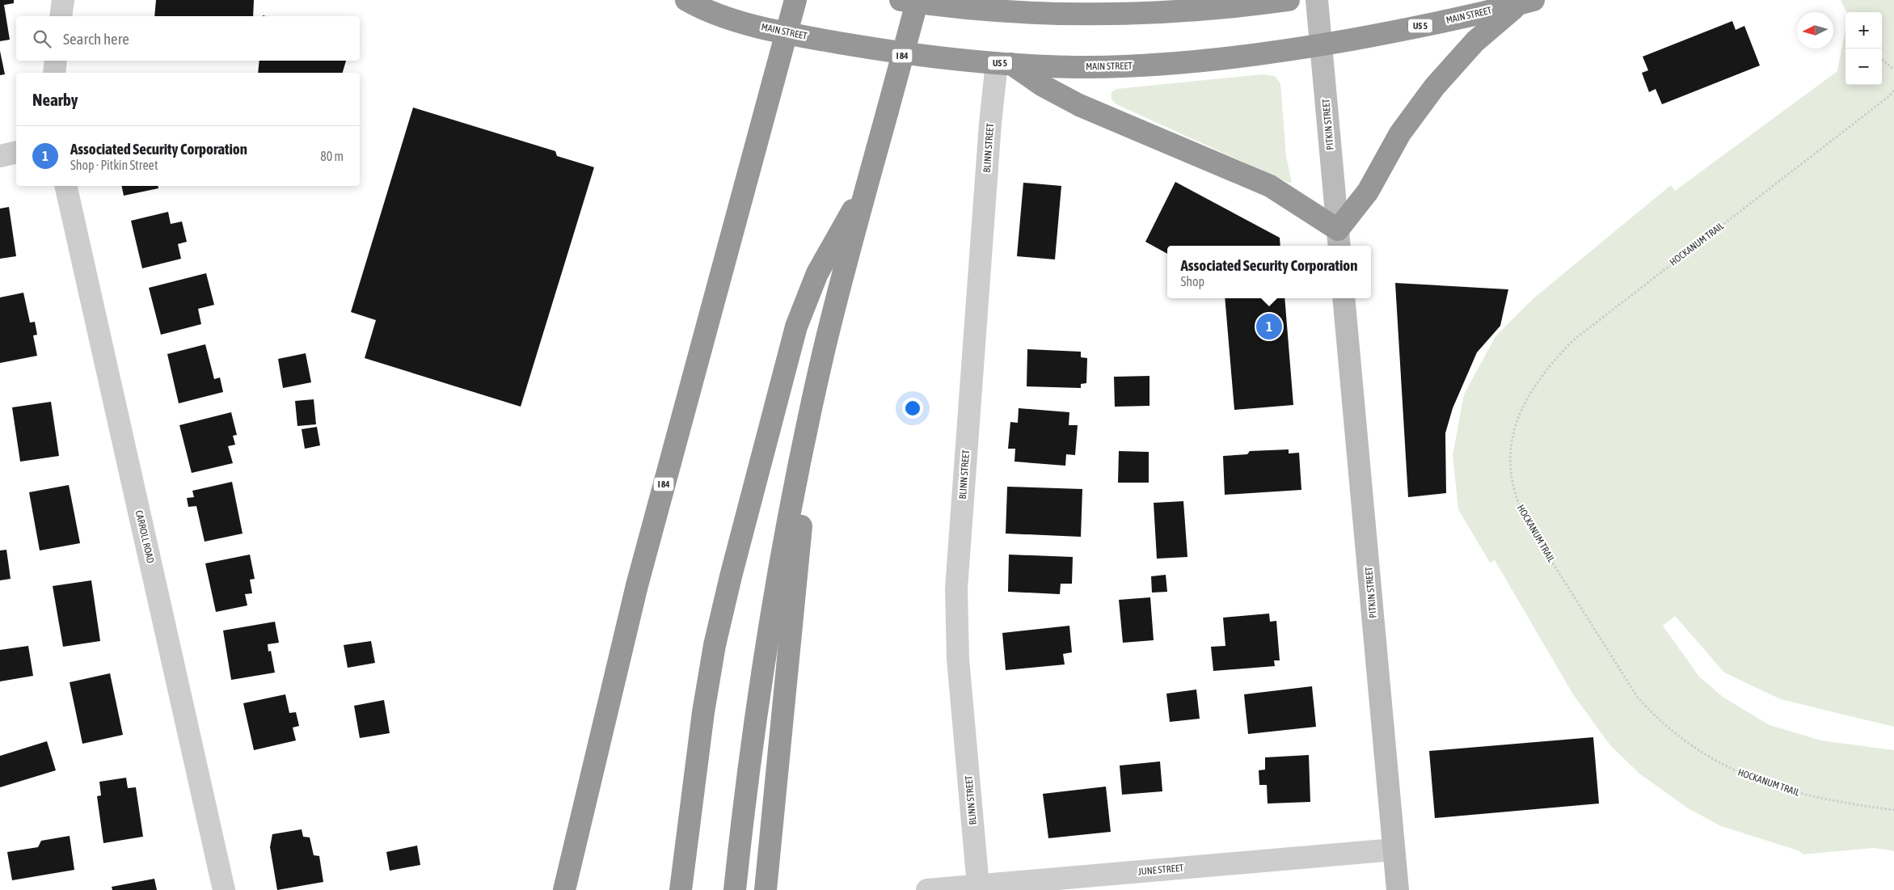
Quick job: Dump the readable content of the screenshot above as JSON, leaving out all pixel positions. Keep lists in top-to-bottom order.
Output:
{
  "streets": {
    "highway": ["MAIN STREET", "US 5", "I 84"],
    "main road": ["PITKIN STREET"],
    "street": ["BLINN STREET", "CARROLL ROAD", "JUNE STREET"],
    "path": ["HOCKANUM TRAIL"]
  },
  "crossings": [
    ["MAIN STREET", "PITKIN STREET"],
    ["MAIN STREET", "BLINN STREET"],
    ["PITKIN STREET", "JUNE STREET"],
    ["BLINN STREET", "JUNE STREET"]
  ],
  "north": "left",
  "page": {
    "map_buttons": ["+", "−"],
    "search": "Search here",
    "heading": "Nearby",
    "list": [
      {
        "mark": "1",
        "name": "Associated Security Corporation",
        "note": "Shop · Pitkin Street",
        "value": "80 m"
      }
    ],
    "popup": ["Associated Security Corporation", "Shop"],
    "pins": "1"
  }
}
